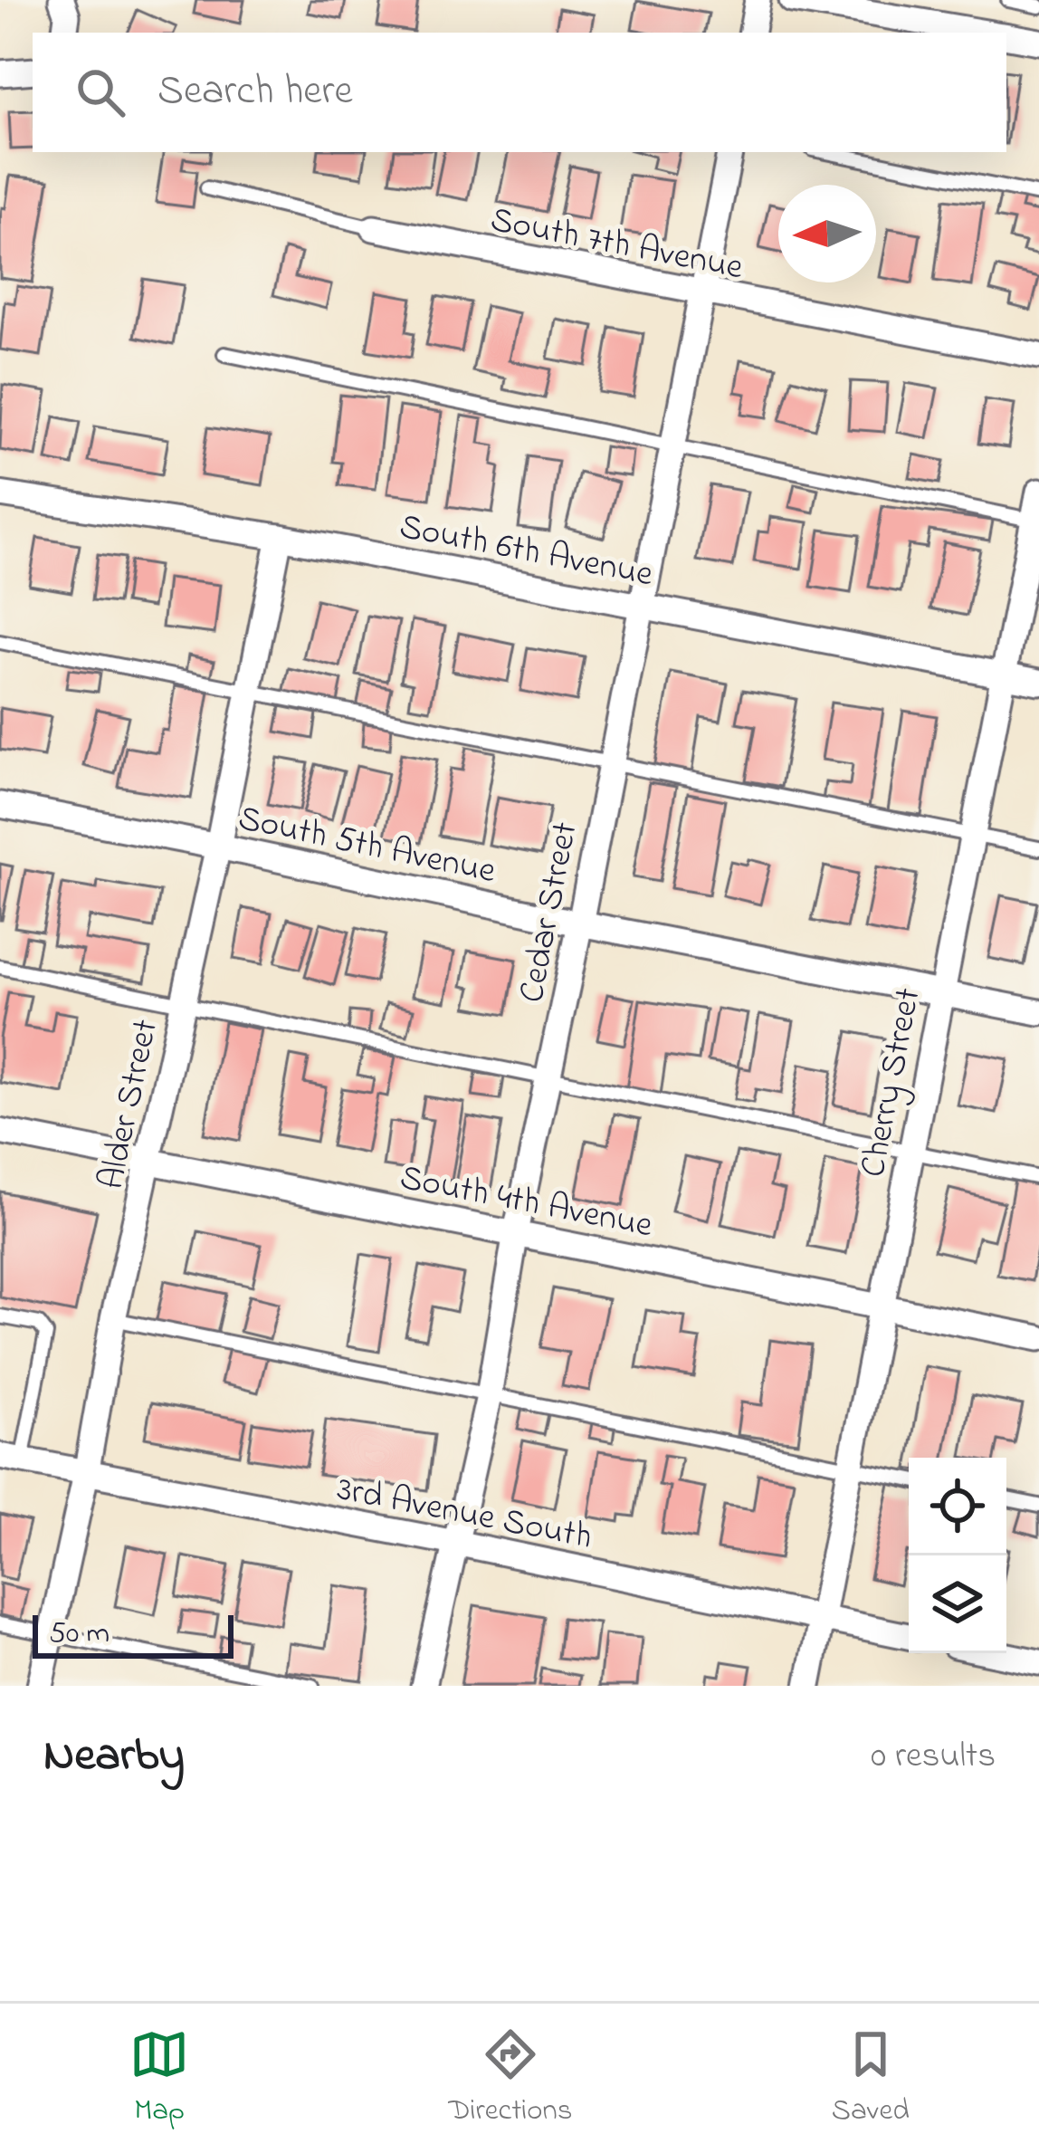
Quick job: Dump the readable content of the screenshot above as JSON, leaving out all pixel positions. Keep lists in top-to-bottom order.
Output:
{
  "streets": {
    "street": [
      "South 7th Avenue",
      "South 6th Avenue",
      "South 5th Avenue",
      "Cedar Street",
      "Cherry Street",
      "Alder Street",
      "South 4th Avenue",
      "3rd Avenue South"
    ]
  },
  "crossings": [
    ["South 7th Avenue", "Cedar Street"],
    ["South 6th Avenue", "Cedar Street"],
    ["South 6th Avenue", "Cherry Street"],
    ["South 6th Avenue", "Alder Street"],
    ["South 5th Avenue", "Cedar Street"],
    ["South 5th Avenue", "Cherry Street"],
    ["South 5th Avenue", "Alder Street"],
    ["Cedar Street", "South 4th Avenue"],
    ["Cedar Street", "3rd Avenue South"],
    ["Cherry Street", "South 4th Avenue"],
    ["Cherry Street", "3rd Avenue South"],
    ["Alder Street", "South 4th Avenue"],
    ["Alder Street", "3rd Avenue South"]
  ],
  "scale_bar": "50 m",
  "north": "left",
  "page": {
    "search": "Search here",
    "scale": "50 m",
    "heading": ["Nearby", "0 results"],
    "nav": ["Map", "Directions", "Saved"]
  }
}
